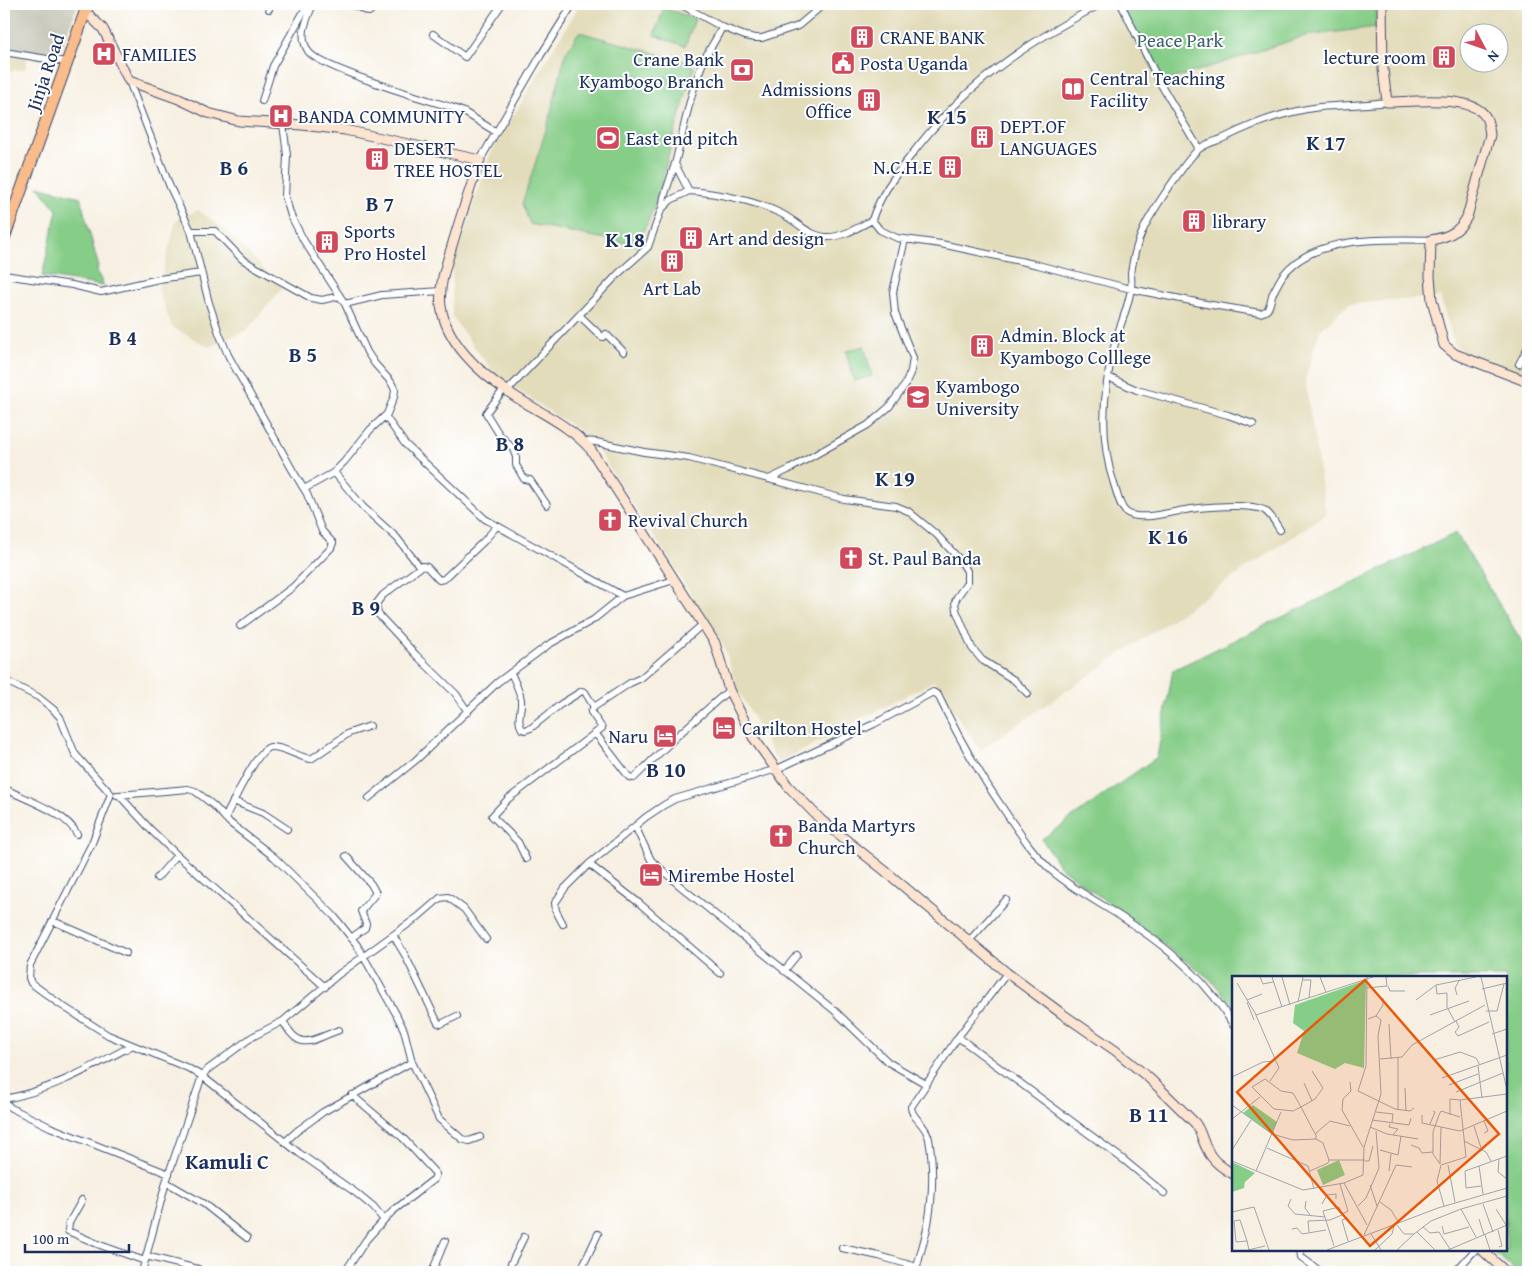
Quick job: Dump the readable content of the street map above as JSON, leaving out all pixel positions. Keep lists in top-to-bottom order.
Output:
{
  "streets": {
    "highway": ["Jinja Road"]
  },
  "districts": [
    "K 15",
    "K 17",
    "B 6",
    "B 7",
    "K 18",
    "B 4",
    "B 5",
    "B 8",
    "K 19",
    "K 16",
    "B 9",
    "B 10",
    "B 11",
    "Kamuli C"
  ],
  "parks": ["Peace Park"],
  "places": {
    "building": [
      "CRANE BANK",
      "lecture room",
      "Admissions Office",
      "DEPT.OF LANGUAGES",
      "DESERT TREE HOSTEL",
      "N.C.H.E",
      "library",
      "Art and design",
      "Sports Pro Hostel",
      "Art Lab",
      "Admin. Block at Kyambogo Colllege"
    ],
    "hospital": ["FAMILIES", "BANDA COMMUNITY"],
    "public building": ["Posta Uganda"],
    "bank": ["Crane Bank Kyambogo Branch"],
    "library": ["Central Teaching Facility"],
    "sports": ["East end pitch"],
    "school or university": ["Kyambogo University"],
    "church": ["Revival Church", "St. Paul Banda", "Banda Martyrs Church"],
    "hotel": ["Carilton Hostel", "Naru", "Mirembe Hostel"]
  },
  "scale_bar": "100 m",
  "north": "bottom right"
}
